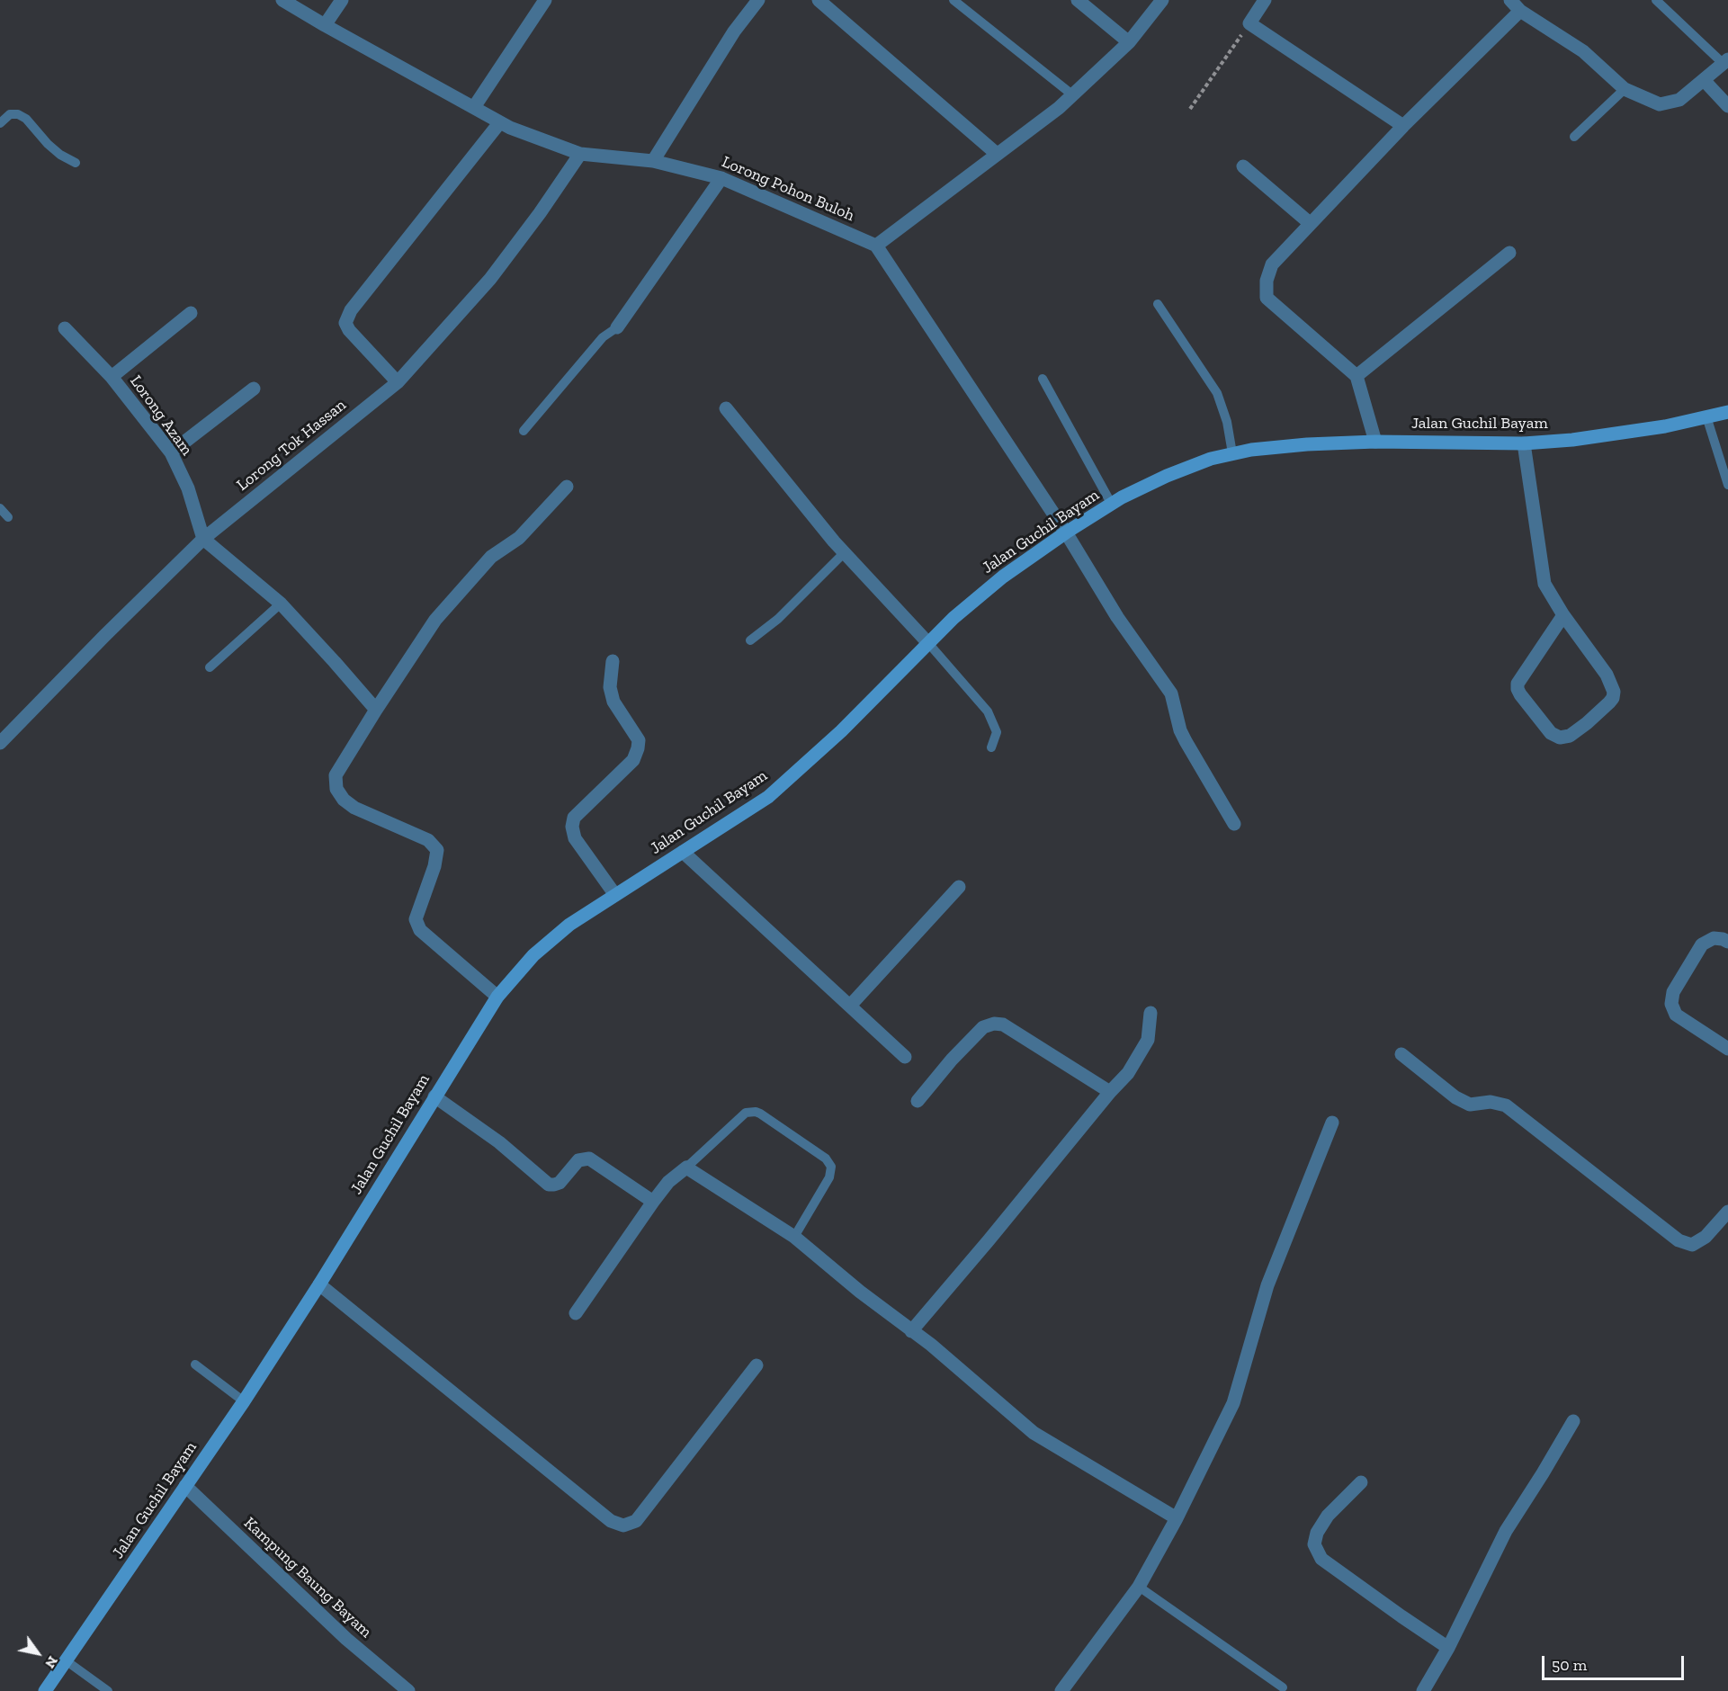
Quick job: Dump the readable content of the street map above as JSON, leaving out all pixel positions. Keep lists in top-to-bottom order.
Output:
{
  "streets": {
    "main road": ["Jalan Guchil Bayam"],
    "street": [
      "Lorong Pohon Buloh",
      "Lorong Azam",
      "Lorong Tok Hassan",
      "Kampung Baung Bayam"
    ]
  },
  "crossings": [
    ["Lorong Pohon Buloh", "Lorong Tok Hassan"],
    ["Lorong Azam", "Lorong Tok Hassan"],
    ["Jalan Guchil Bayam", "Kampung Baung Bayam"]
  ],
  "scale_bar": "50 m",
  "north": "bottom right"
}
